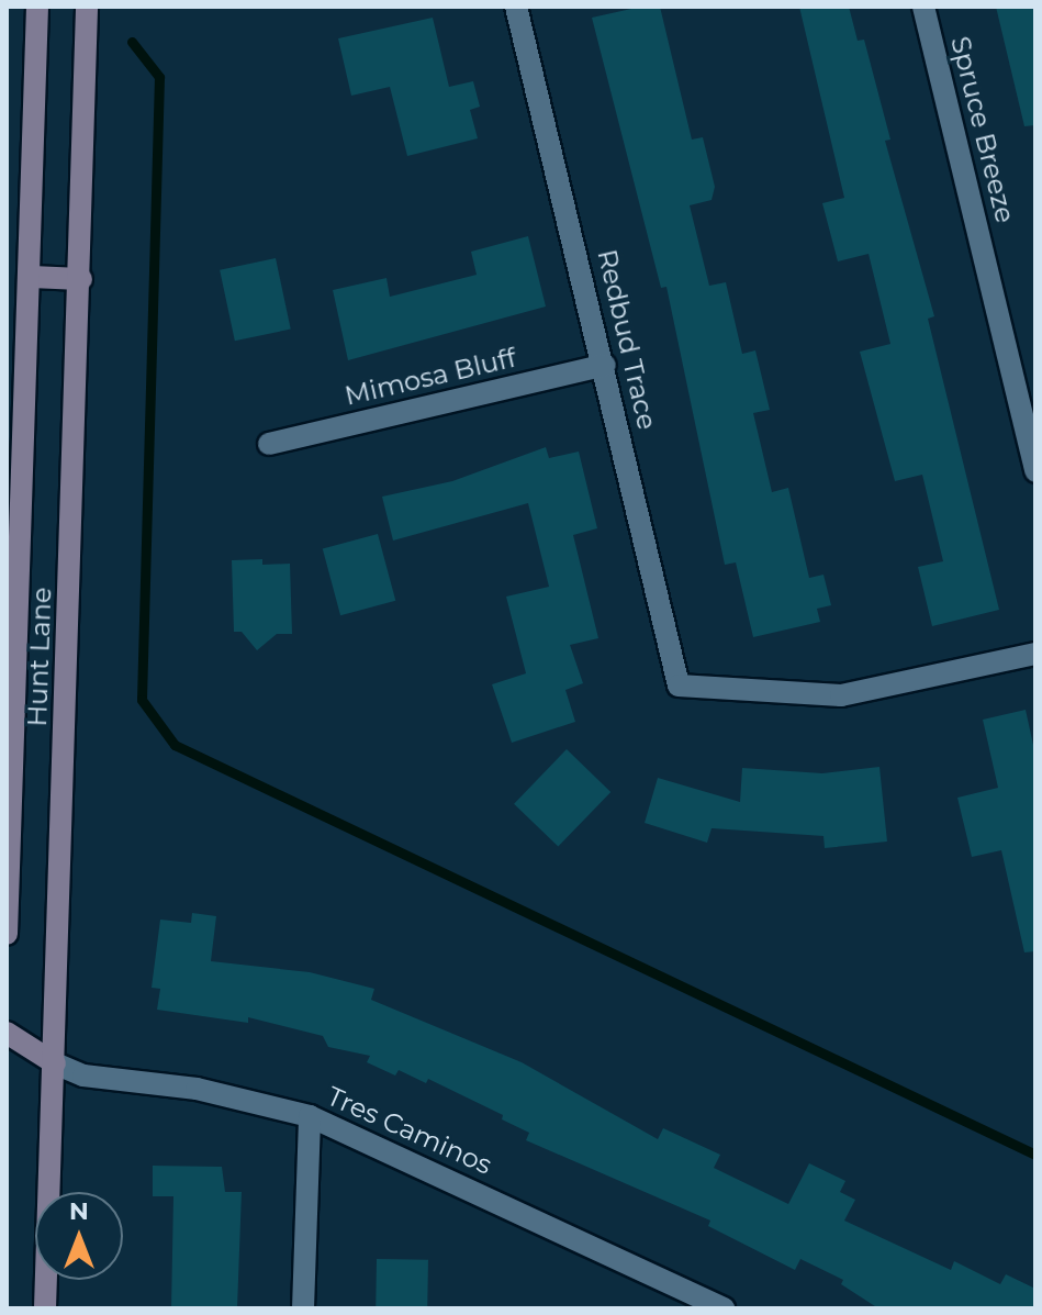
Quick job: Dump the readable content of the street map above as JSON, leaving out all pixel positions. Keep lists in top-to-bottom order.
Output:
{
  "streets": {
    "main road": ["Hunt Lane"],
    "street": [
      "Spruce Breeze",
      "Redbud Trace",
      "Mimosa Bluff",
      "Tres Caminos"
    ]
  },
  "crossings": [
    ["Redbud Trace", "Mimosa Bluff"],
    ["Hunt Lane", "Tres Caminos"]
  ],
  "north": "top"
}
